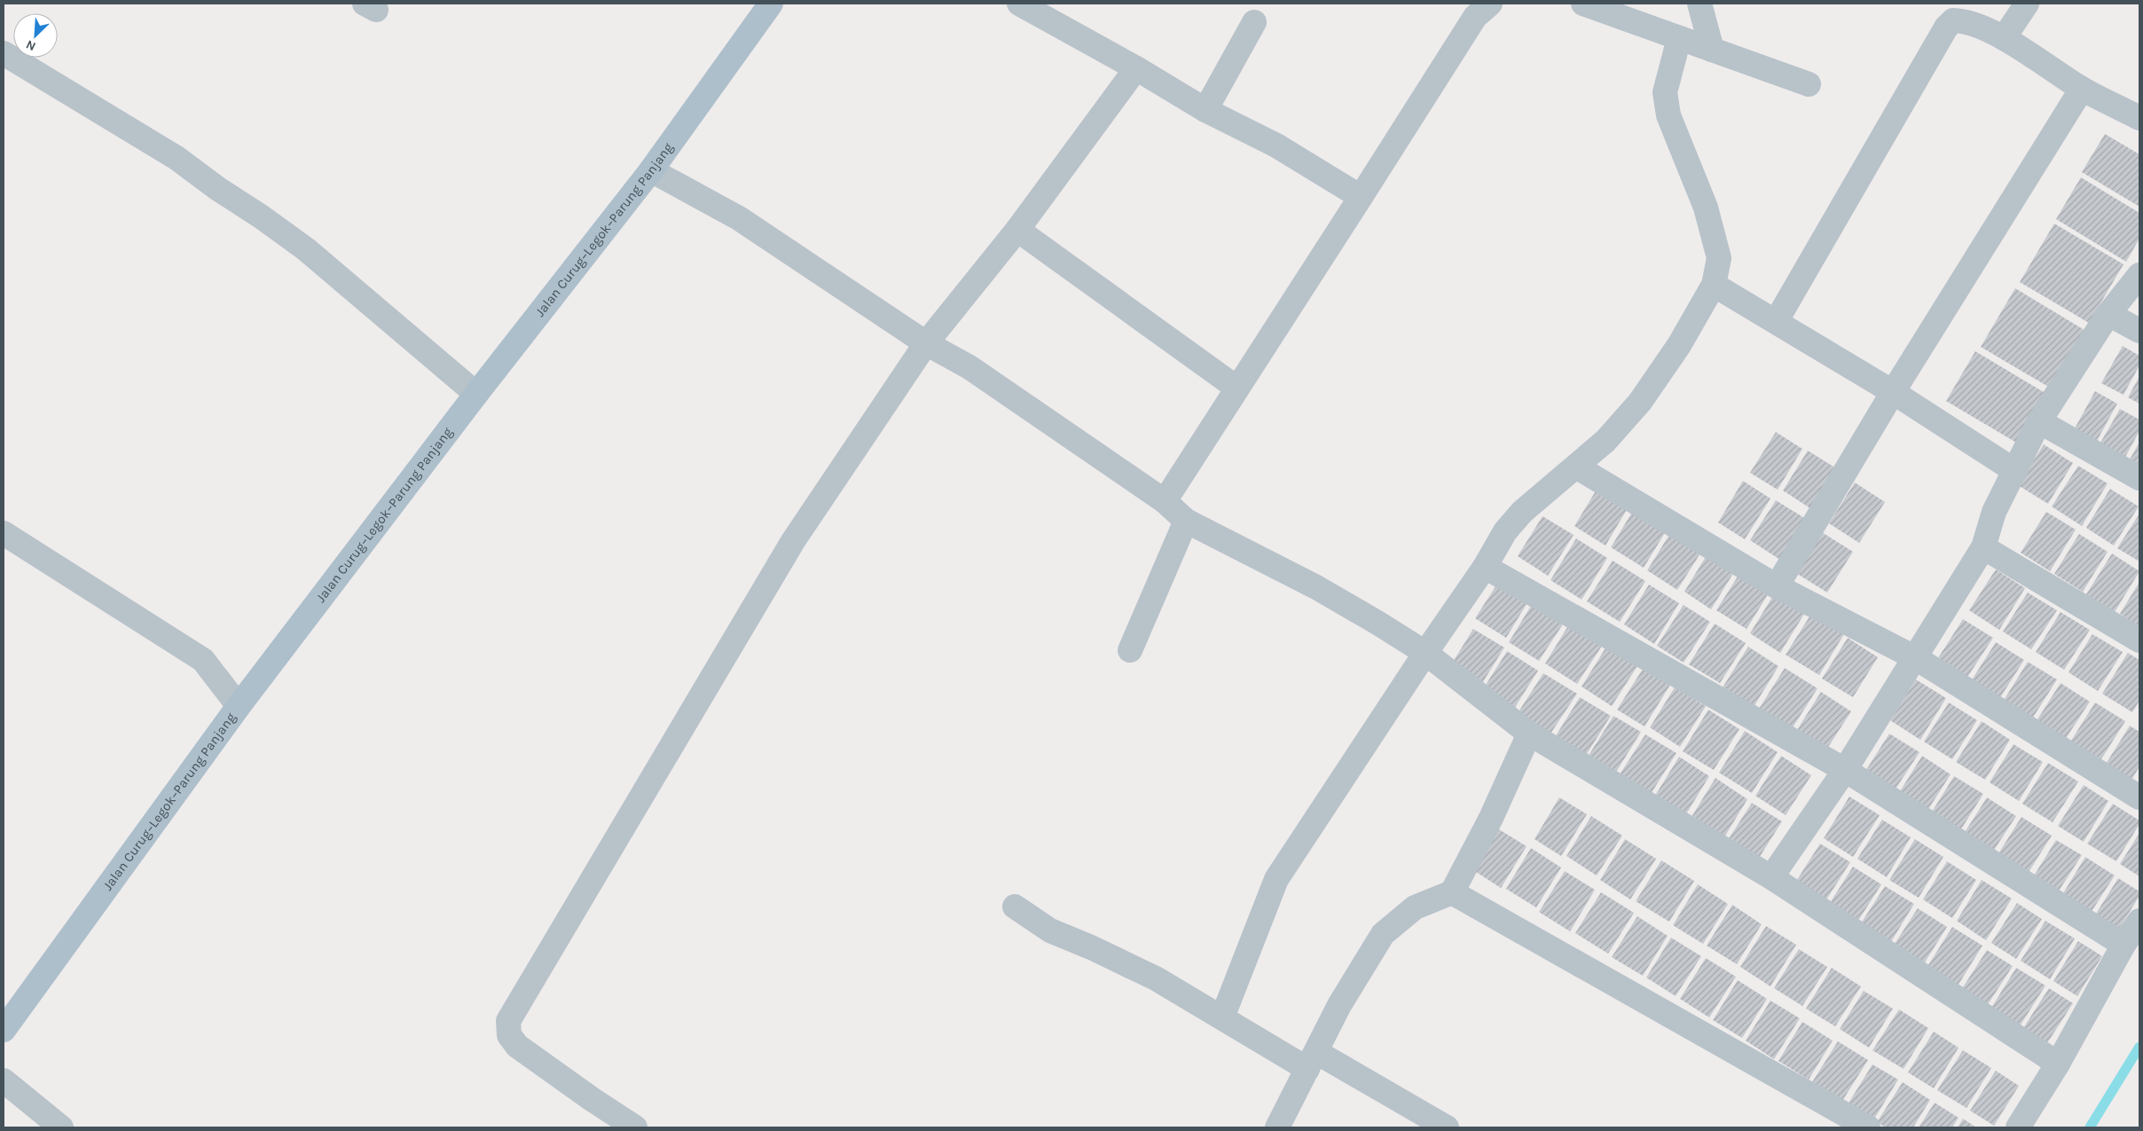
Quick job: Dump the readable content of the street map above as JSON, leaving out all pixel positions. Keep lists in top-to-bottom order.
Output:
{
  "streets": {
    "main road": ["Jalan Curug–Legok–Parung Panjang"]
  },
  "north": "bottom left"
}
